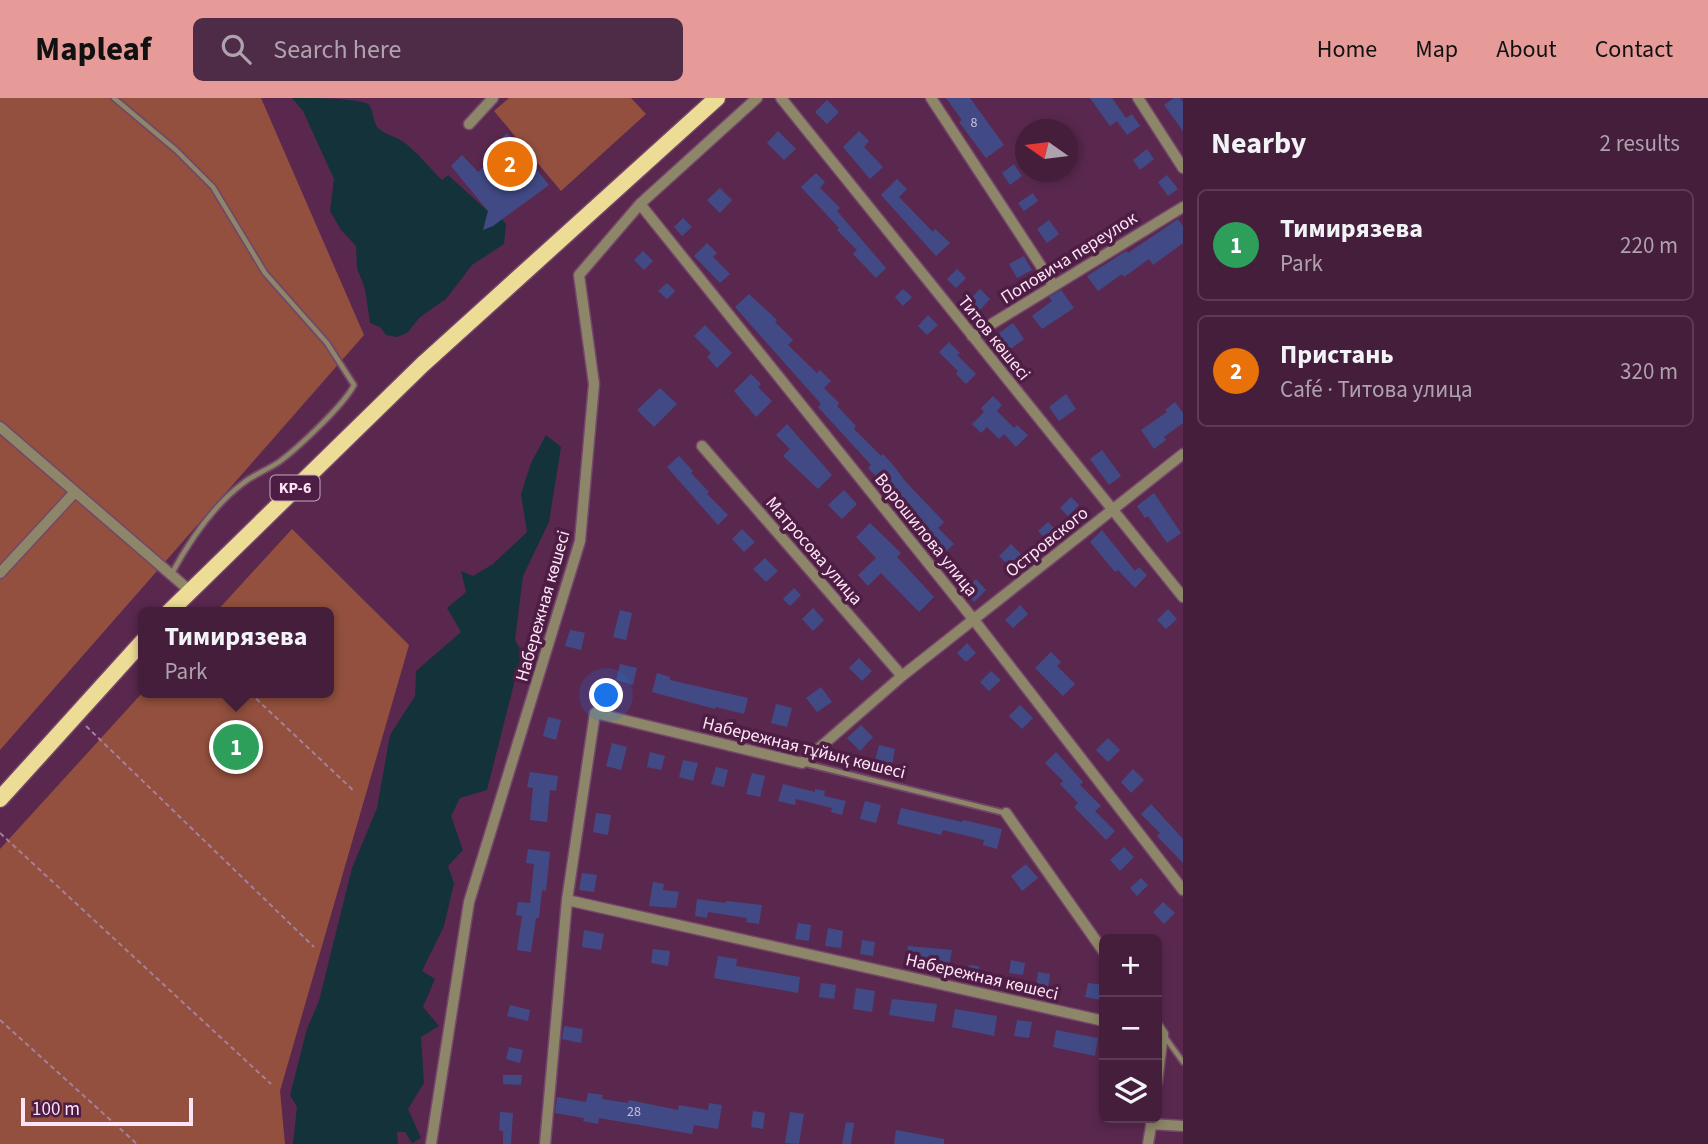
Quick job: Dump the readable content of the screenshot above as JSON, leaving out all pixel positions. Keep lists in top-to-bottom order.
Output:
{
  "streets": {
    "highway": ["KP-6"],
    "street": [
      "Поповича переулок",
      "Титов көшесі",
      "Ворошилова улица",
      "Островского",
      "Матросова улица",
      "Набережная көшесі",
      "Набережная тұйық көшесі"
    ]
  },
  "crossings": [
    ["Поповича переулок", "Титов көшесі"],
    ["Титов көшесі", "Островского"],
    ["Ворошилова улица", "Островского"],
    ["Ворошилова улица", "Набережная көшесі"],
    ["Островского", "Матросова улица"],
    ["Островского", "Набережная тұйық көшесі"],
    ["Набережная көшесі", "Набережная тұйық көшесі"]
  ],
  "house_numbers": ["8", "28"],
  "scale_bar": "100 m",
  "north": "left",
  "page": {
    "header": "Mapleaf",
    "search": "Search here",
    "nav": [
      "Home",
      "Map",
      "About",
      "Contact"
    ],
    "heading": ["Nearby", "2 results"],
    "pins": ["2", "1"],
    "list": [
      {
        "mark": "1",
        "name": "Тимирязева",
        "note": "Park",
        "value": "220 m"
      },
      {
        "mark": "2",
        "name": "Пристань",
        "note": "Café · Титова улица",
        "value": "320 m"
      }
    ],
    "popup": ["Тимирязева", "Park"],
    "map_buttons": ["+", "−"],
    "scale": "100 m"
  }
}
